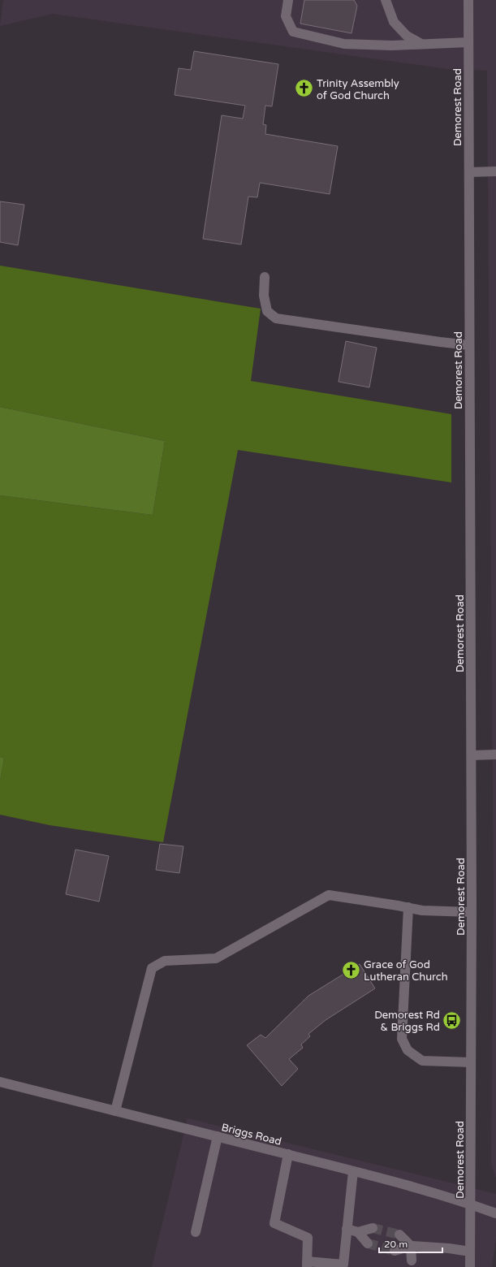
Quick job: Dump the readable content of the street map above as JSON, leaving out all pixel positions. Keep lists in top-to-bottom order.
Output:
{
  "streets": {
    "street": ["Demorest Road", "Briggs Road"]
  },
  "crossings": [
    ["Demorest Road", "Briggs Road"]
  ],
  "places": {
    "church": ["Trinity Assembly of God Church", "Grace of God Lutheran Church"],
    "bus stop": ["Demorest Rd & Briggs Rd"]
  },
  "scale_bar": "20 m"
}
